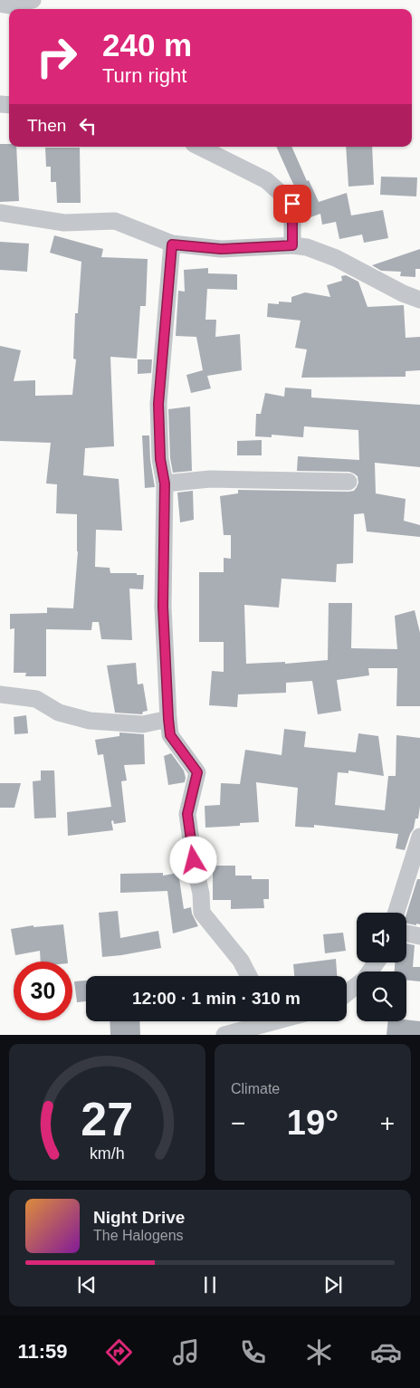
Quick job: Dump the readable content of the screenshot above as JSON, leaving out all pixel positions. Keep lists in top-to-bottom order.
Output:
{
  "page": {
    "turn": ["240 m", "Turn right"],
    "then": "Then",
    "limit": "30",
    "trip": "12:00 · 1 min · 310 m",
    "tile": "Climate",
    "heat": ["−", "19°", "+"],
    "song": ["Night Drive", "The Halogens"],
    "tabs": "11:59",
    "gauge": ["27", "km/h"]
  }
}
